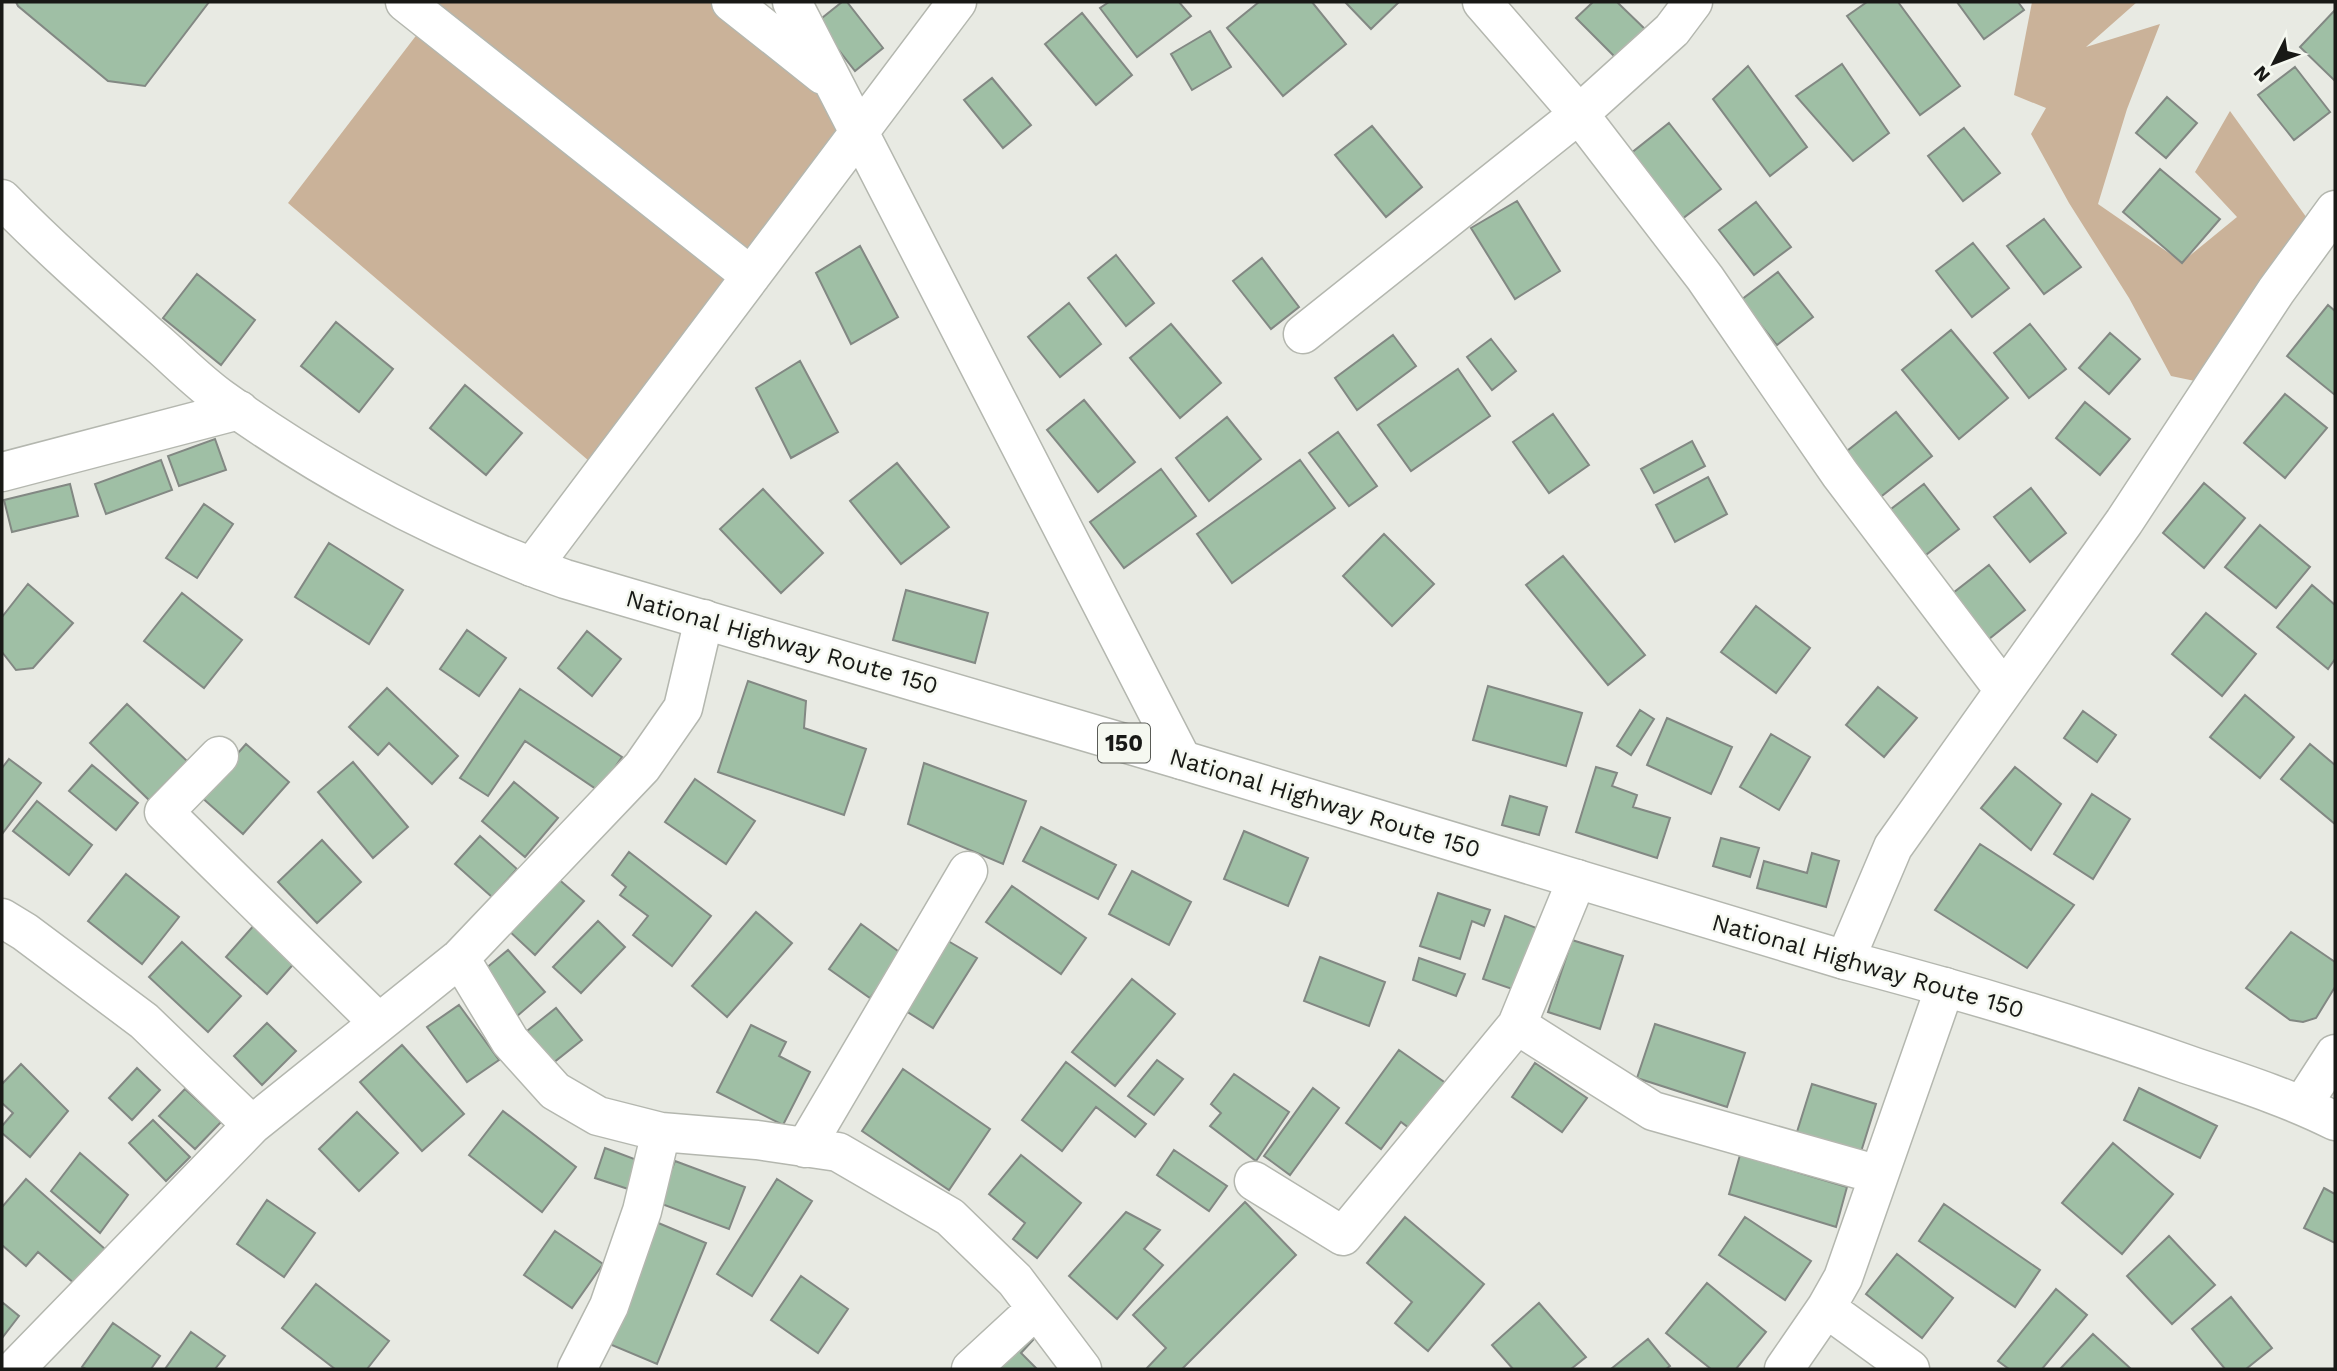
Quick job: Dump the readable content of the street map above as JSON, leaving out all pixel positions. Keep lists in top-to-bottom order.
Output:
{
  "streets": {
    "main road": ["National Highway Route 150", "150"]
  },
  "north": "bottom left"
}
